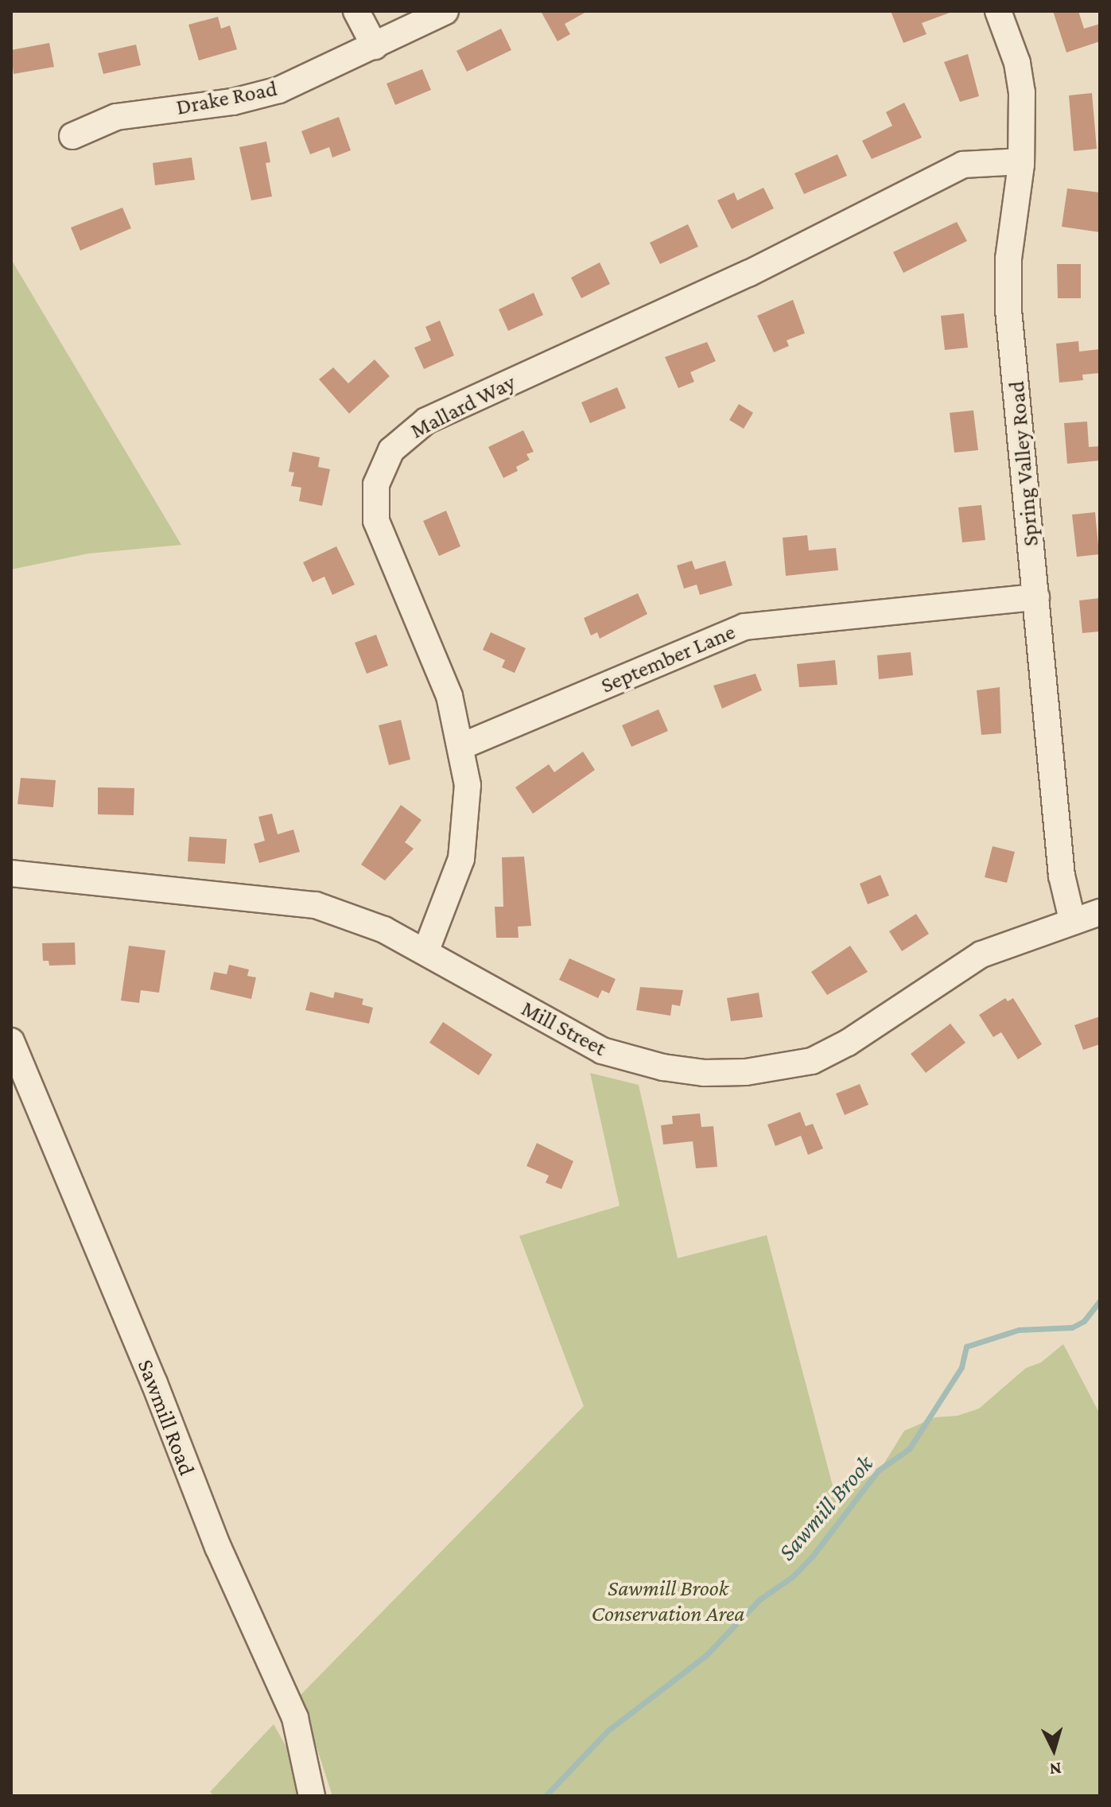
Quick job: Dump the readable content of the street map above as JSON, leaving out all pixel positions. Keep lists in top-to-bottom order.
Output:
{
  "streets": {
    "street": [
      "Drake Road",
      "Mallard Way",
      "Spring Valley Road",
      "September Lane",
      "Mill Street",
      "Sawmill Road"
    ]
  },
  "crossings": [
    ["Mallard Way", "Spring Valley Road"],
    ["Mallard Way", "September Lane"],
    ["Mallard Way", "Mill Street"],
    ["Spring Valley Road", "September Lane"],
    ["Spring Valley Road", "Mill Street"]
  ],
  "water": ["Sawmill Brook"],
  "parks": ["Sawmill Brook Conservation Area"],
  "north": "bottom"
}
